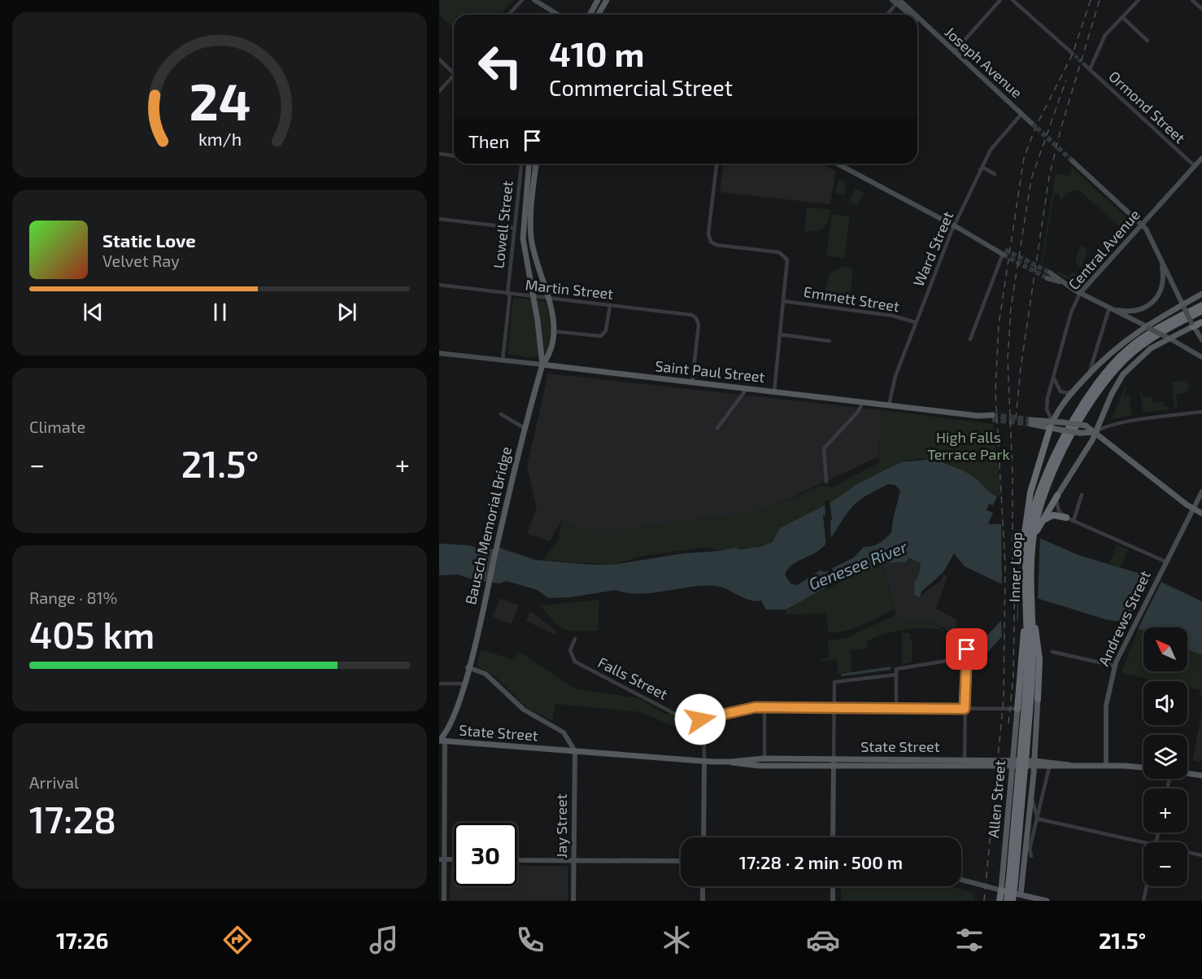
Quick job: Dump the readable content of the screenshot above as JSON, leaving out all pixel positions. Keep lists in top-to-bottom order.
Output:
{
  "streets": {
    "highway": ["Inner Loop"],
    "main road": [
      "Saint Paul Street",
      "Bausch Memorial Bridge",
      "State Street",
      "Allen Street"
    ],
    "street": [
      "Joseph Avenue",
      "Ormond Street",
      "Lowell Street",
      "Ward Street",
      "Central Avenue",
      "Martin Street",
      "Emmett Street",
      "Andrews Street",
      "Falls Street",
      "Jay Street"
    ]
  },
  "crossings": [
    ["Joseph Avenue", "Ward Street"],
    ["Ormond Street", "Central Avenue"],
    ["Lowell Street", "Martin Street"],
    ["Lowell Street", "Saint Paul Street"],
    ["Ward Street", "Emmett Street"],
    ["Ward Street", "Saint Paul Street"],
    ["Martin Street", "Saint Paul Street"],
    ["Saint Paul Street", "Bausch Memorial Bridge"],
    ["Bausch Memorial Bridge", "State Street"],
    ["Andrews Street", "State Street"],
    ["State Street", "Allen Street"],
    ["State Street", "Jay Street"]
  ],
  "water": ["Genesee River"],
  "parks": ["High Falls Terrace Park"],
  "north": "top left",
  "page": {
    "turn": ["410 m", "Commercial Street"],
    "then": "Then",
    "song": ["Static Love", "Velvet Ray"],
    "tile": [
      "Climate",
      ["Range · 81%", "405 km"],
      ["Arrival", "17:28"]
    ],
    "heat": ["−", "21.5°", "+"],
    "map_buttons": ["+", "−"],
    "limit": "30",
    "trip": "17:28 · 2 min · 500 m",
    "tabs": ["17:26", "21.5°"],
    "gauge": ["24", "km/h"]
  }
}
